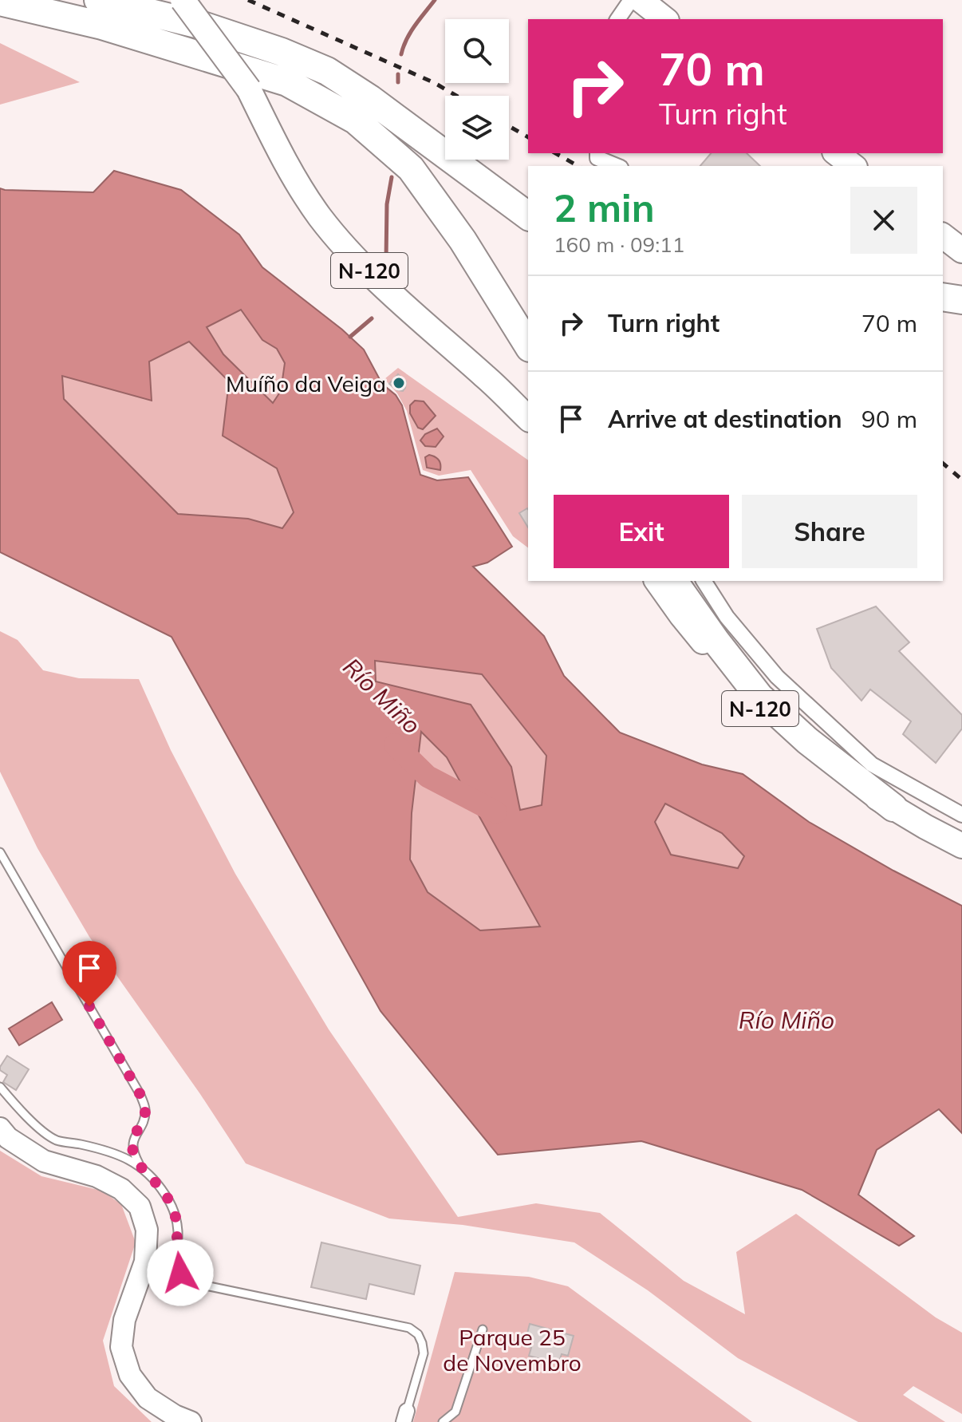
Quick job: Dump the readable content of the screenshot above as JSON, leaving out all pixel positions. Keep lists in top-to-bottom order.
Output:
{
  "streets": {
    "highway": ["N-120"]
  },
  "water": ["Río Miño"],
  "parks": ["Parque 25 de Novembro"],
  "places": ["Muíño da Veiga"],
  "page": {
    "turn": ["70 m", "Turn right"],
    "heading": ["2 min", "160 m · 09:11"],
    "list": [
      {
        "name": "Turn right",
        "value": "70 m"
      },
      {
        "name": "Arrive at destination",
        "value": "90 m"
      }
    ],
    "buttons": ["Exit", "Share"]
  }
}
